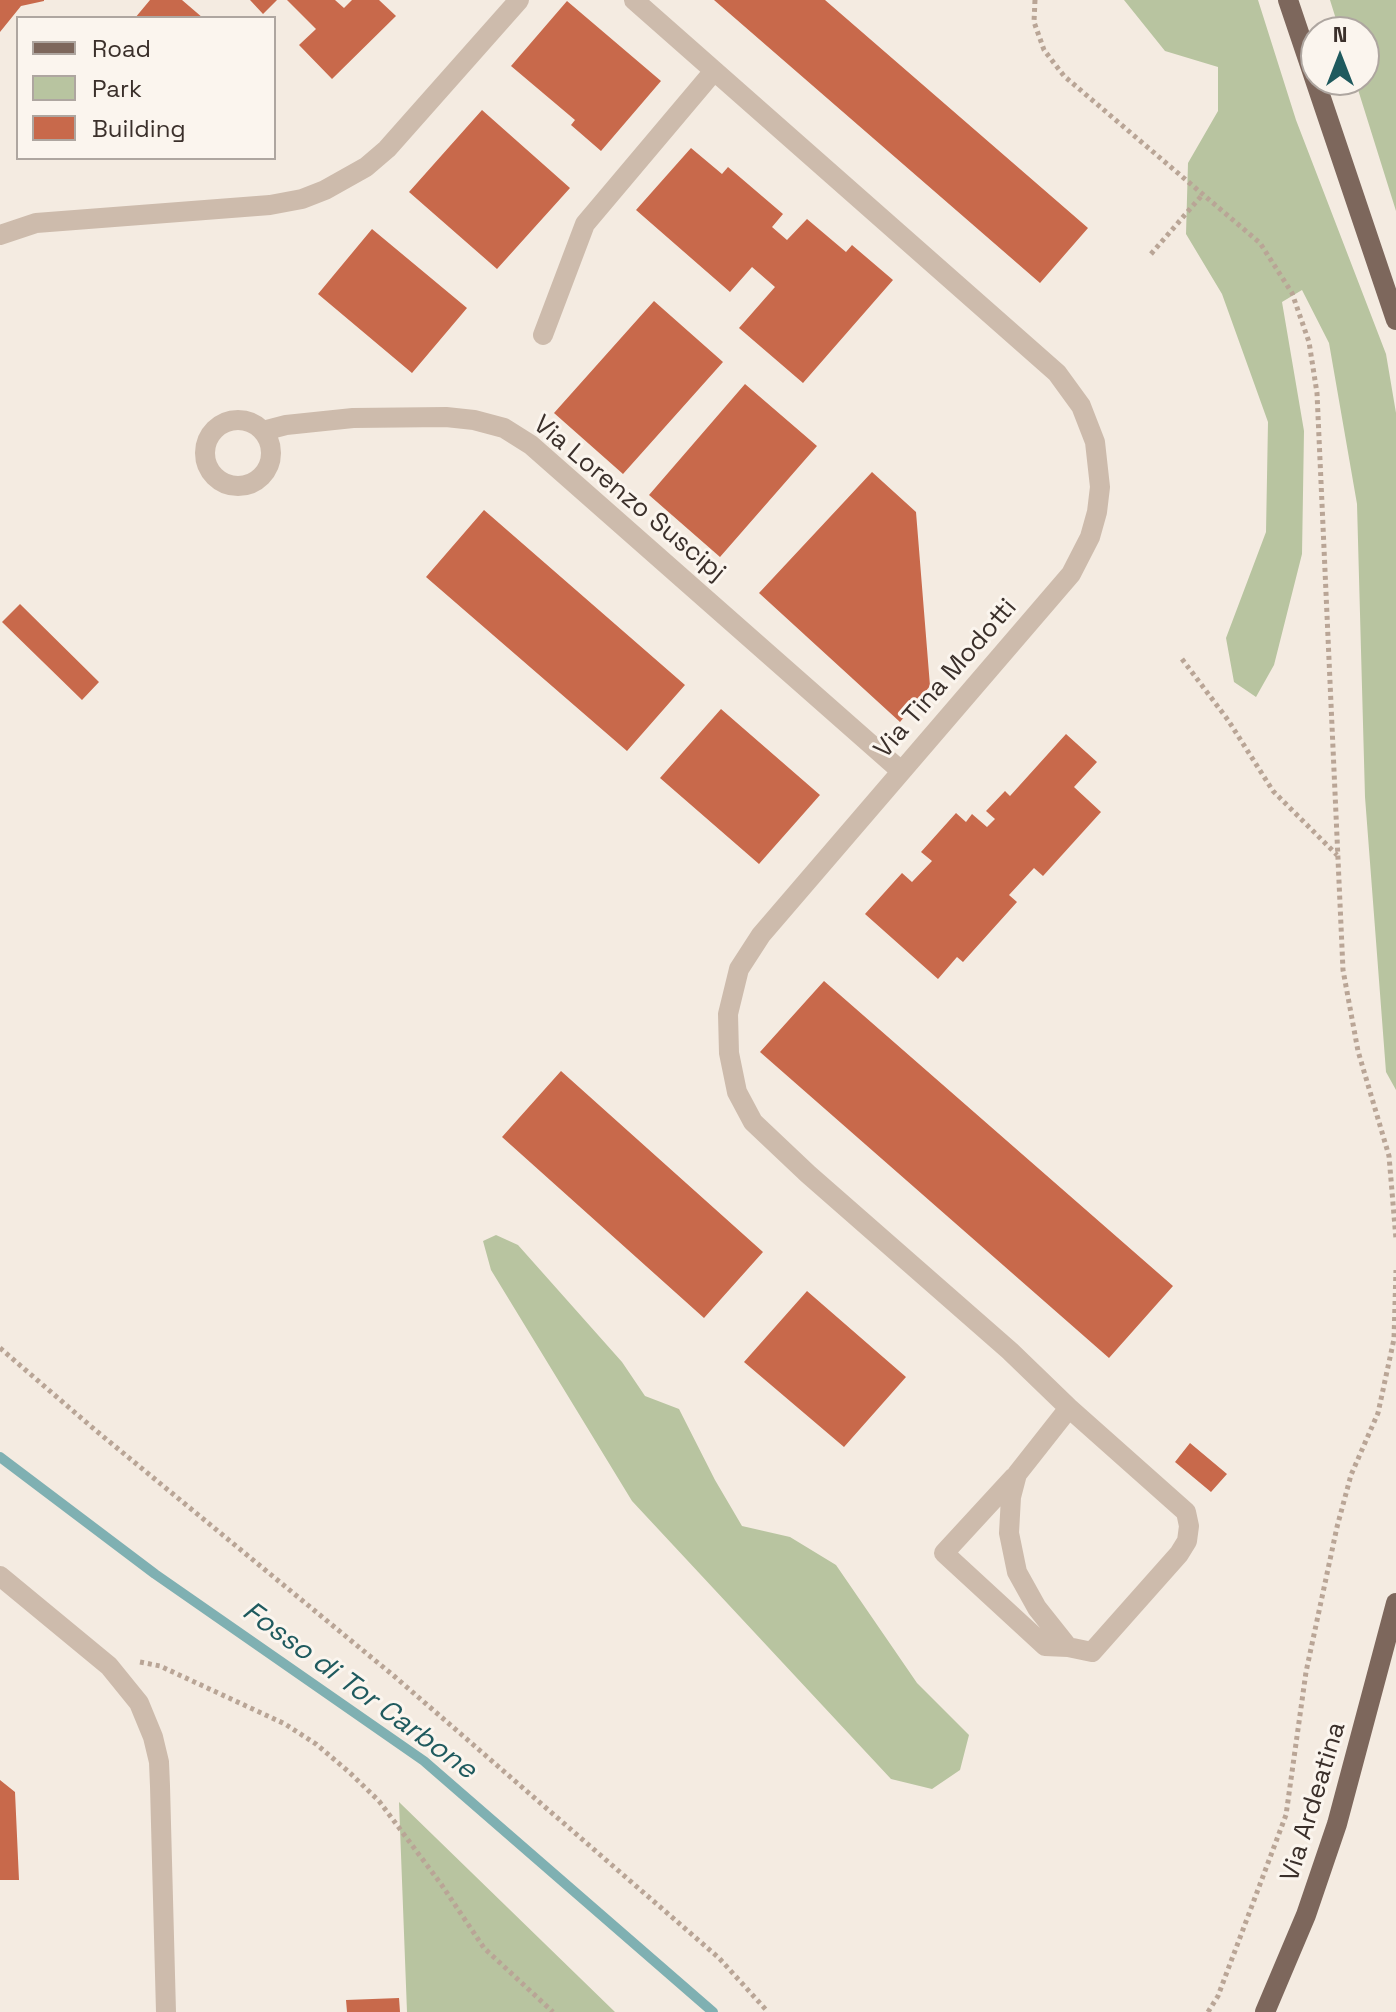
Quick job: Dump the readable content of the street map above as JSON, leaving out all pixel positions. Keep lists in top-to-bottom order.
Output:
{
  "streets": {
    "main road": ["Via Ardeatina"],
    "street": ["Via Lorenzo Suscipj", "Via Tina Modotti"]
  },
  "crossings": [
    ["Via Lorenzo Suscipj", "Via Tina Modotti"]
  ],
  "water": ["Fosso di Tor Carbone"],
  "legend": ["Road", "Park", "Building"],
  "north": "top"
}
